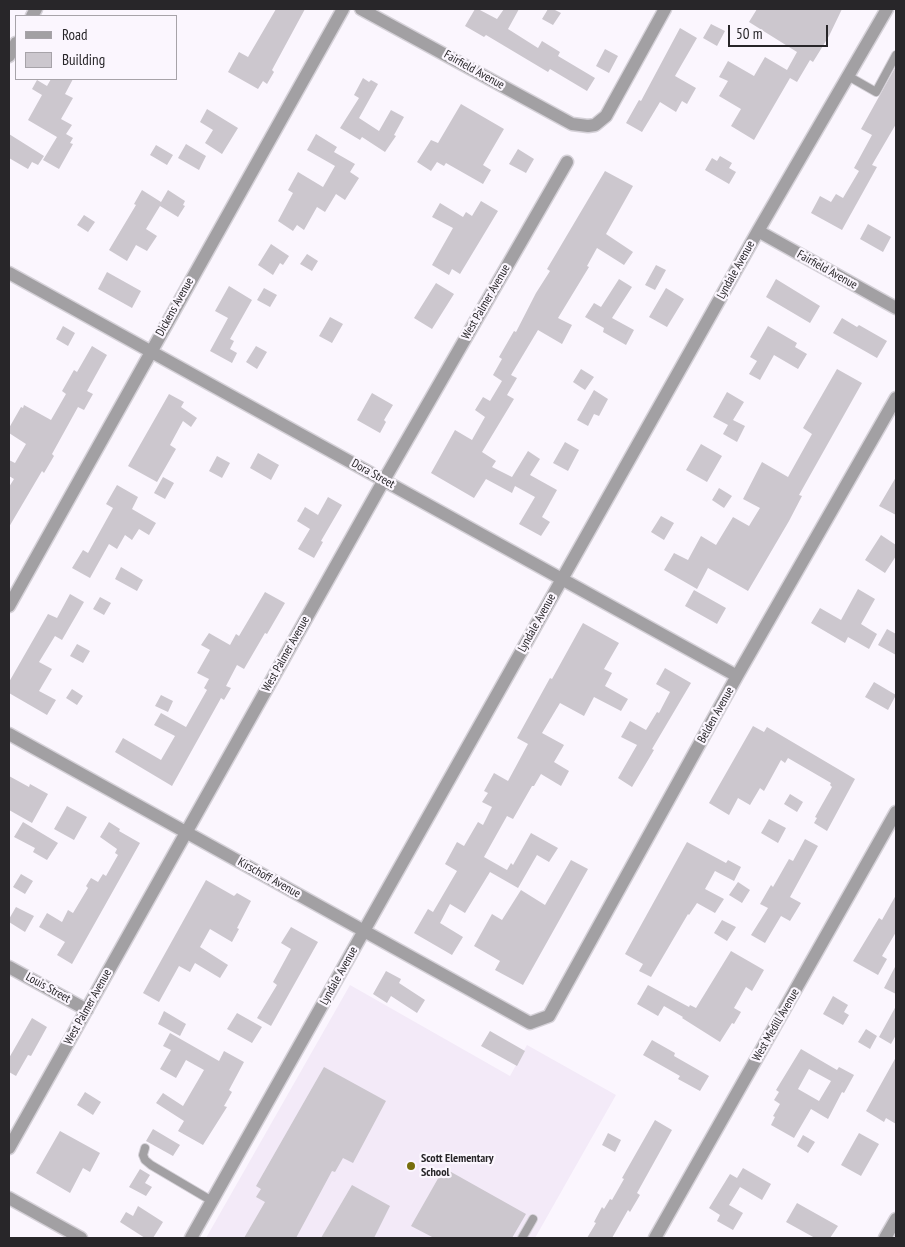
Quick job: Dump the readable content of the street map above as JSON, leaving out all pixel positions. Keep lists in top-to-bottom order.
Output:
{
  "streets": {
    "street": [
      "Fairfield Avenue",
      "Lyndale Avenue",
      "West Palmer Avenue",
      "Dickens Avenue",
      "Dora Street",
      "Belden Avenue",
      "Kirschoff Avenue",
      "Louis Street",
      "West Medill Avenue"
    ]
  },
  "crossings": [
    ["Fairfield Avenue", "Lyndale Avenue"],
    ["Lyndale Avenue", "Dora Street"],
    ["Lyndale Avenue", "Kirschoff Avenue"],
    ["West Palmer Avenue", "Dora Street"],
    ["West Palmer Avenue", "Kirschoff Avenue"],
    ["West Palmer Avenue", "Louis Street"],
    ["Dickens Avenue", "Dora Street"],
    ["Dora Street", "Belden Avenue"],
    ["Belden Avenue", "Kirschoff Avenue"]
  ],
  "places": ["Scott Elementary School"],
  "legend": ["Road", "Building"],
  "scale_bar": "50 m"
}
